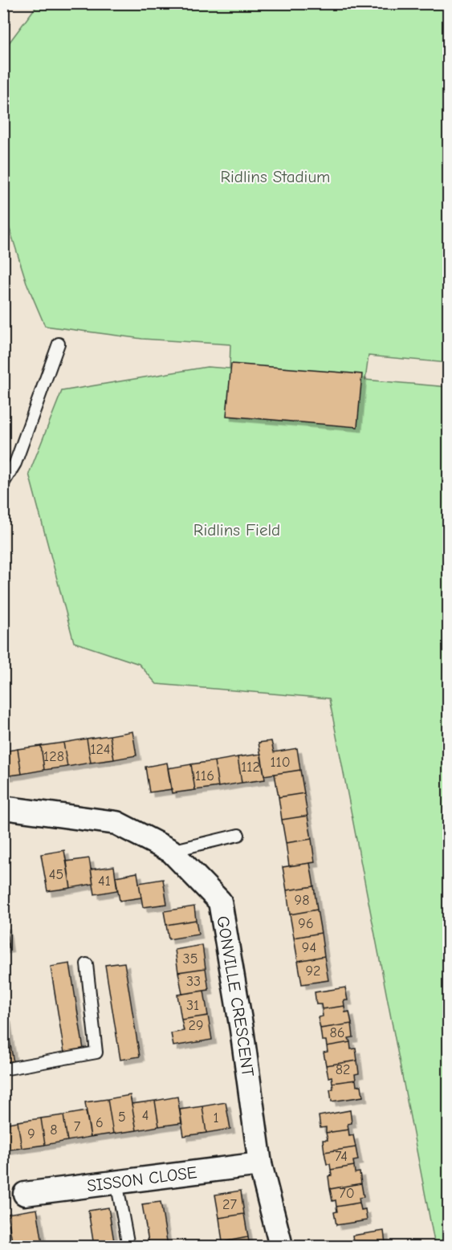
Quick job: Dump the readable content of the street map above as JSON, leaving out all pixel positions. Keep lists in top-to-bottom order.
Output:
{
  "streets": {
    "street": ["GONVILLE CRESCENT", "SISSON CLOSE"]
  },
  "crossings": [
    ["GONVILLE CRESCENT", "SISSON CLOSE"]
  ],
  "parks": ["Ridlins Stadium", "Ridlins Field"],
  "house_numbers": [
    "124",
    "128",
    "110",
    "112",
    "116",
    "45",
    "41",
    "98",
    "96",
    "94",
    "35",
    "92",
    "33",
    "31",
    "29",
    "86",
    "82",
    "4",
    "5",
    "1",
    "6",
    "7",
    "8",
    "9",
    "74",
    "70",
    "27"
  ]
}
